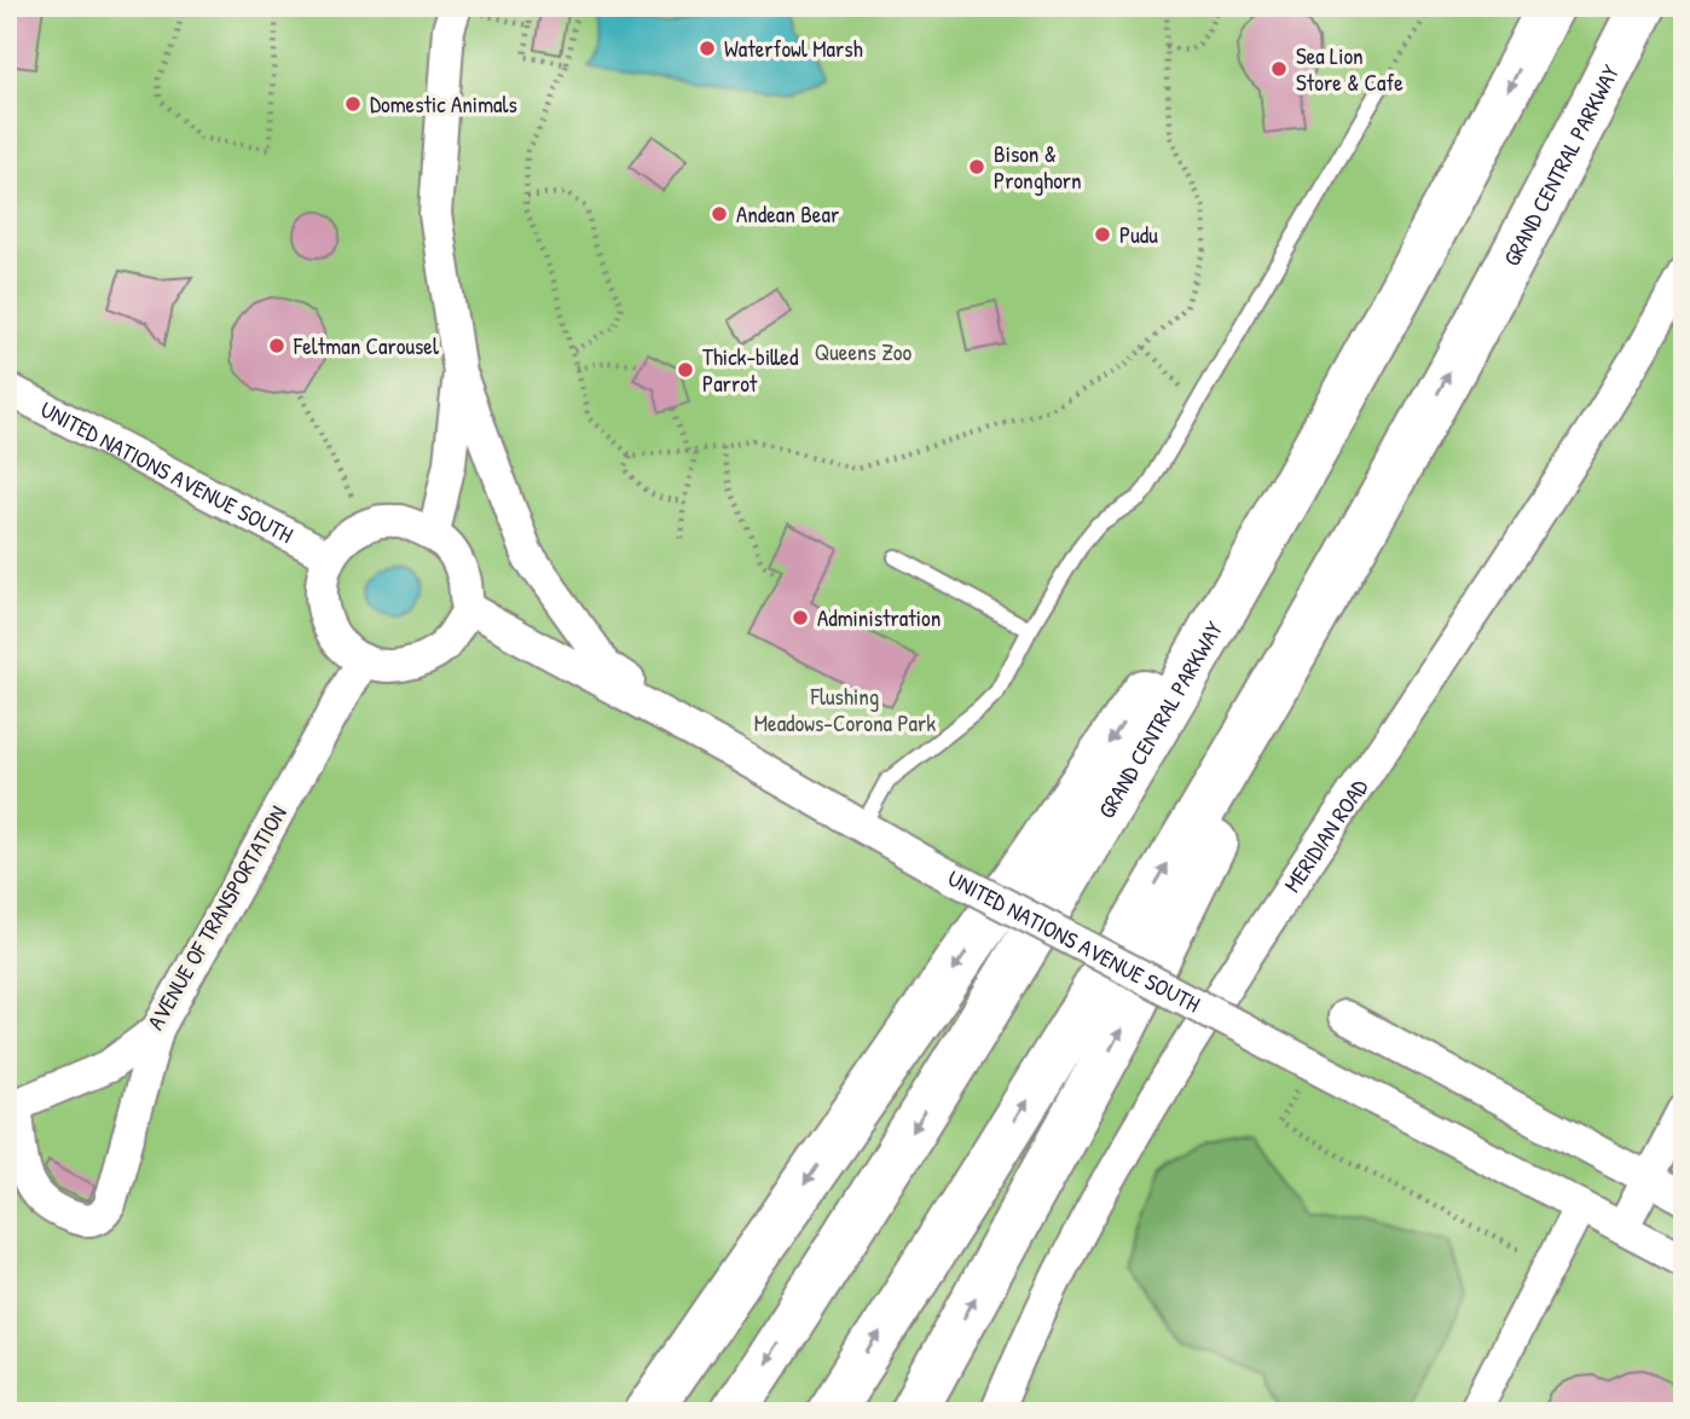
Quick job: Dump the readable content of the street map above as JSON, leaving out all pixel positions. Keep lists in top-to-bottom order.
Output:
{
  "streets": {
    "highway": ["GRAND CENTRAL PARKWAY"],
    "street": ["UNITED NATIONS AVENUE SOUTH", "MERIDIAN ROAD", "AVENUE OF TRANSPORTATION"]
  },
  "crossings": [
    ["UNITED NATIONS AVENUE SOUTH", "AVENUE OF TRANSPORTATION"]
  ],
  "parks": ["Queens Zoo", "Flushing Meadows-Corona Park"],
  "places": [
    "Waterfowl Marsh",
    "Sea Lion Store & Cafe",
    "Domestic Animals",
    "Bison & Pronghorn",
    "Andean Bear",
    "Pudu",
    "Feltman Carousel",
    "Thick-billed Parrot",
    "Administration"
  ]
}
